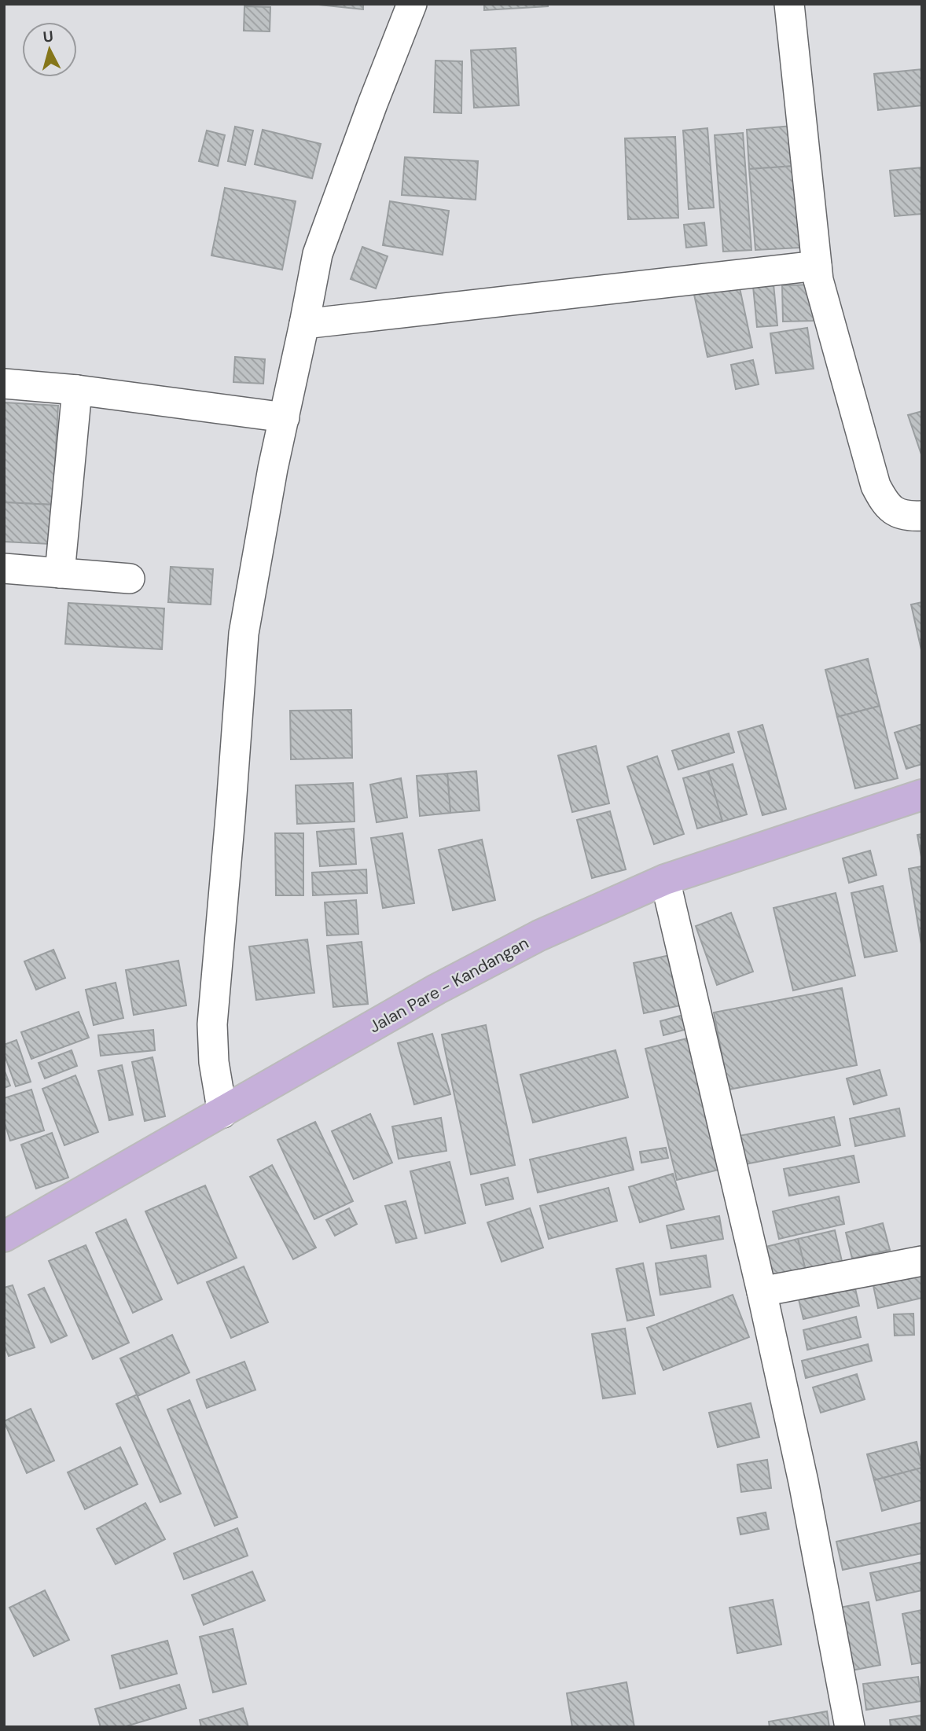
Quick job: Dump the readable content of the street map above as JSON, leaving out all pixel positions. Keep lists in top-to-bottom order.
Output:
{
  "streets": {
    "main road": ["Jalan Pare - Kandangan"]
  },
  "north": "top"
}
